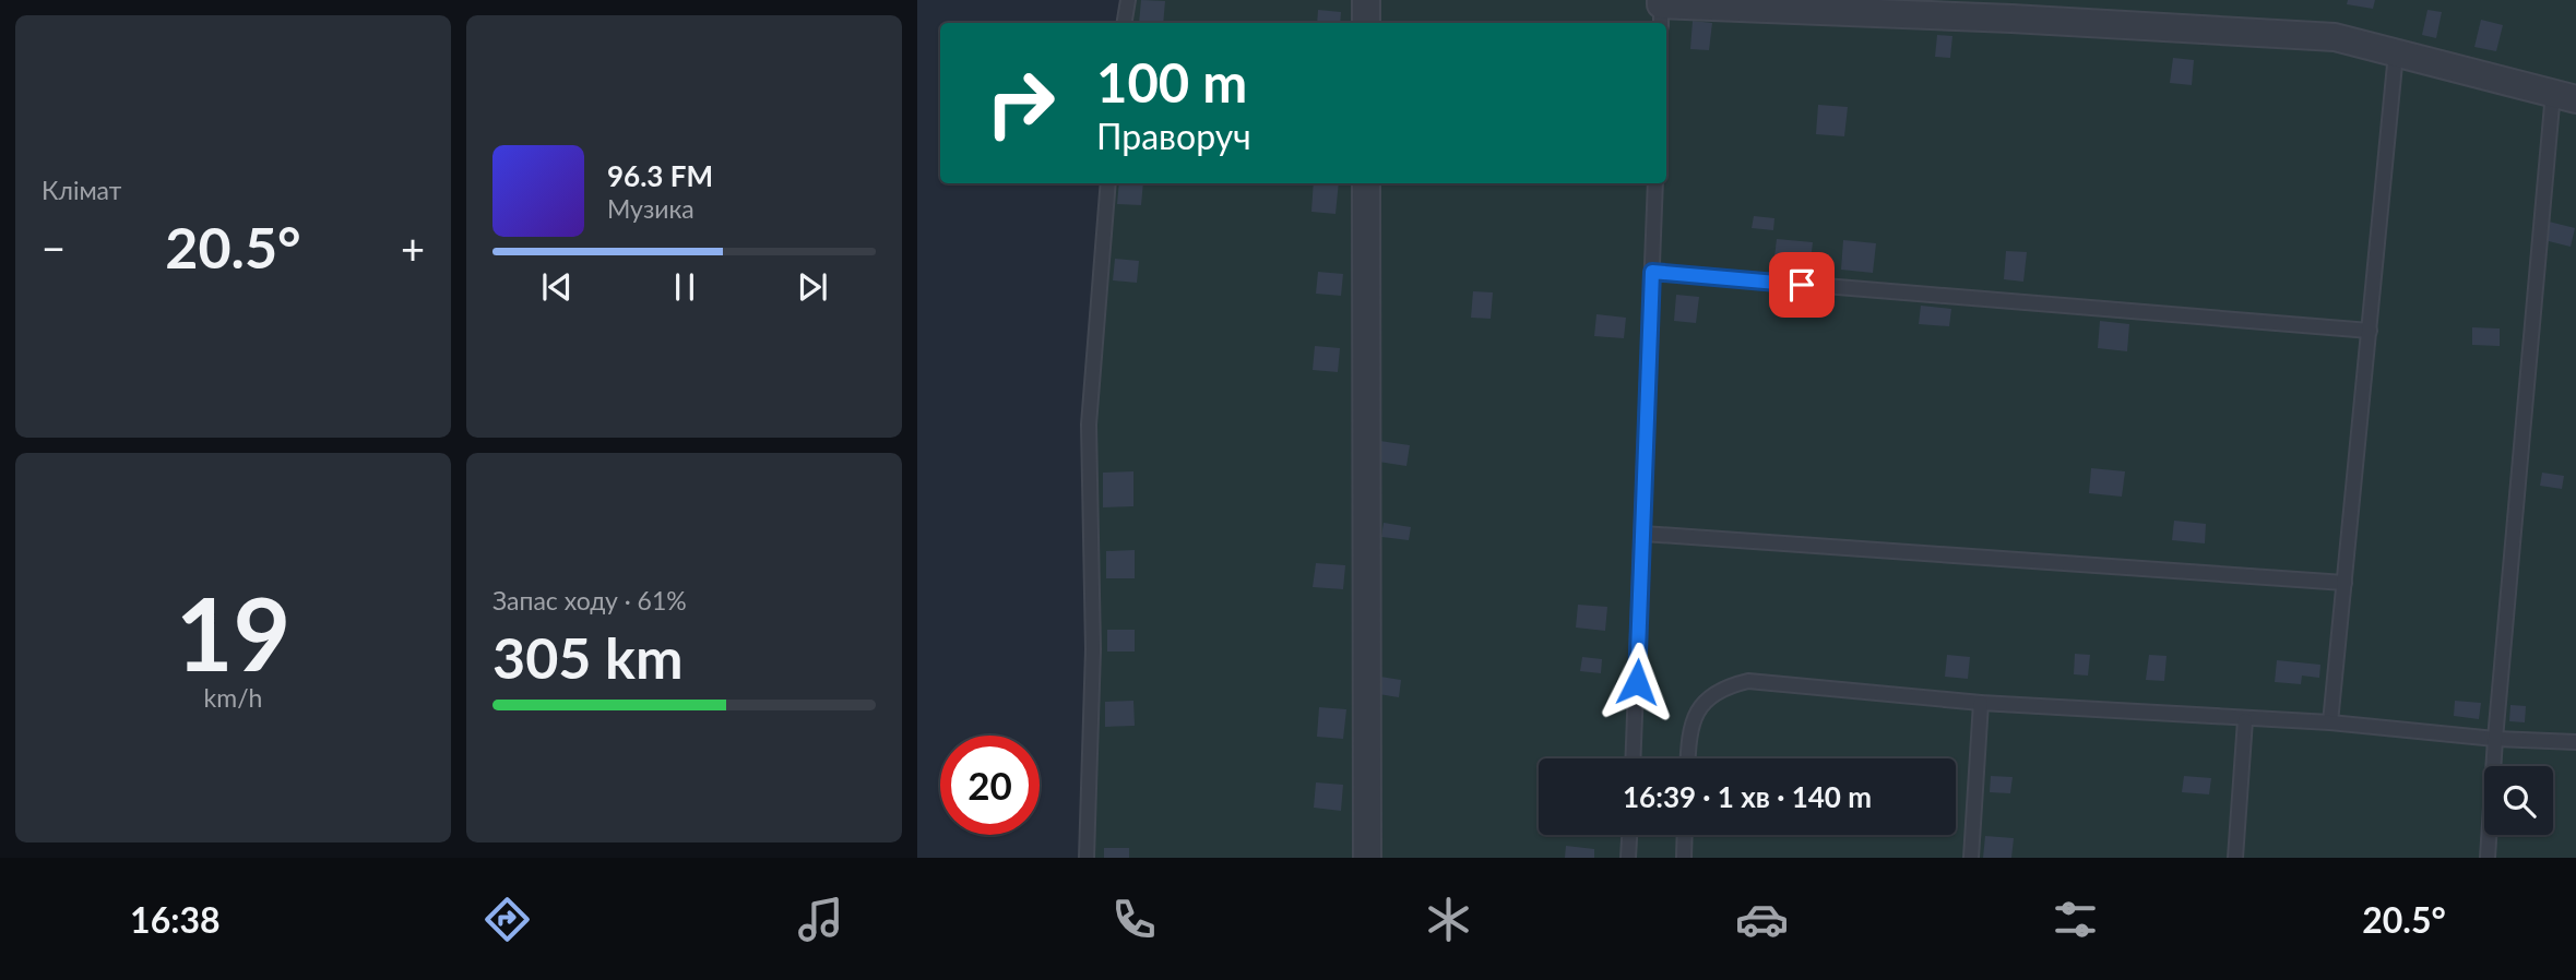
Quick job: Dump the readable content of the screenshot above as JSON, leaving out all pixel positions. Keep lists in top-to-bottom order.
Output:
{
  "page": {
    "tile": [
      "Клімат",
      ["19", "km/h"],
      ["Запас ходу · 61%", "305 km"]
    ],
    "turn": ["100 m", "Праворуч"],
    "song": ["96.3 FM", "Музика"],
    "heat": ["−", "20.5°", "+"],
    "limit": "20",
    "trip": "16:39 · 1 хв · 140 m",
    "tabs": ["16:38", "20.5°"]
  }
}
